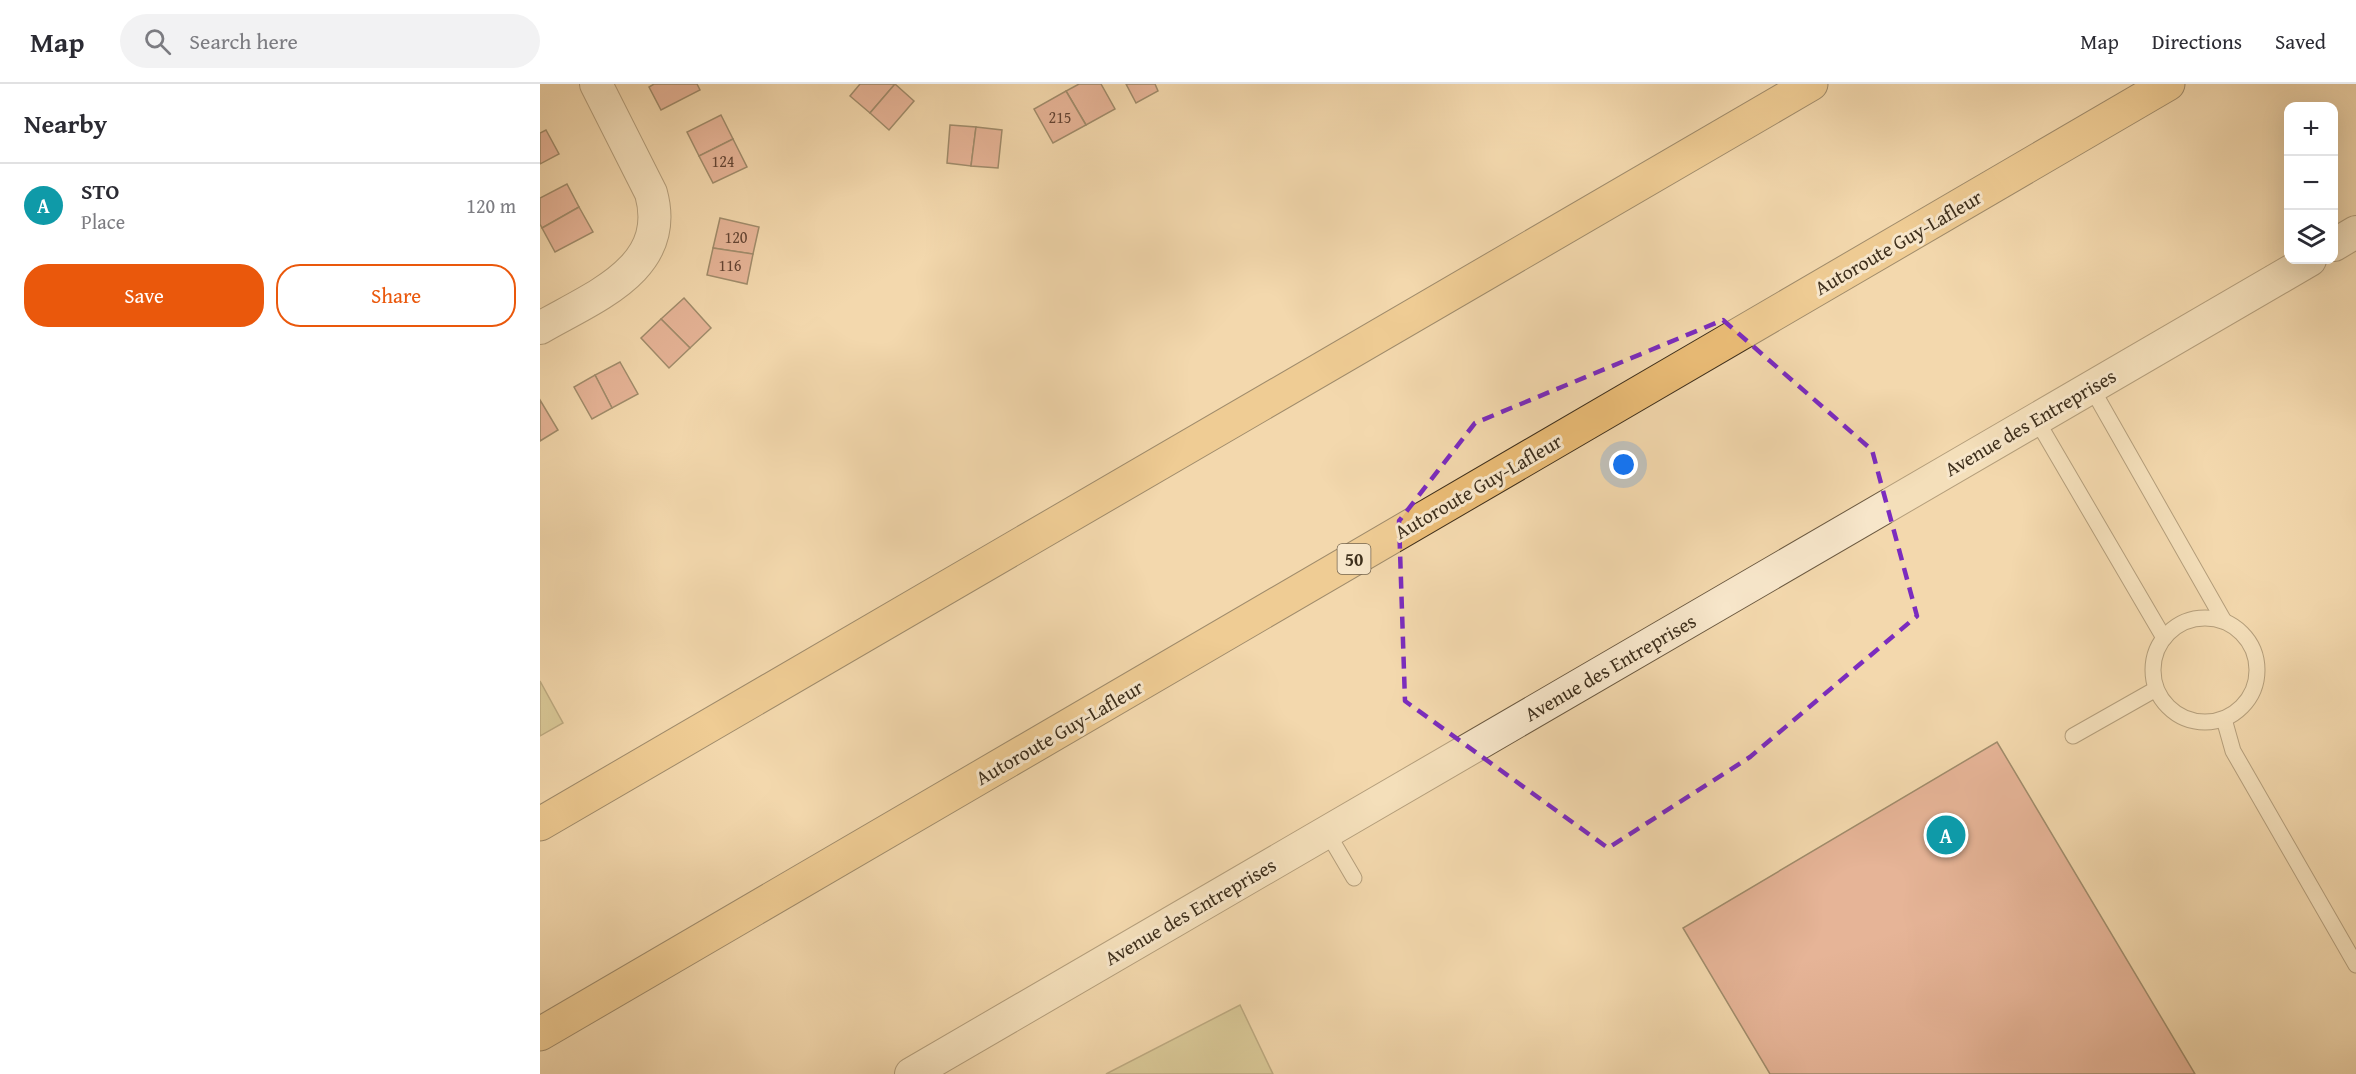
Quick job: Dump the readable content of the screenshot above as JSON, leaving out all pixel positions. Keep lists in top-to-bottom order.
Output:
{
  "streets": {
    "highway": ["Autoroute Guy-Lafleur", "50"],
    "street": ["Avenue des Entreprises"]
  },
  "house_numbers": [
    "215",
    "124",
    "120",
    "116"
  ],
  "page": {
    "header": "Map",
    "search": "Search here",
    "nav": ["Map", "Directions", "Saved"],
    "heading": "Nearby",
    "map_buttons": ["+", "−"],
    "list": [
      {
        "mark": "A",
        "name": "STO",
        "note": "Place",
        "value": "120 m"
      }
    ],
    "buttons": ["Save", "Share"],
    "pins": "A"
  }
}
